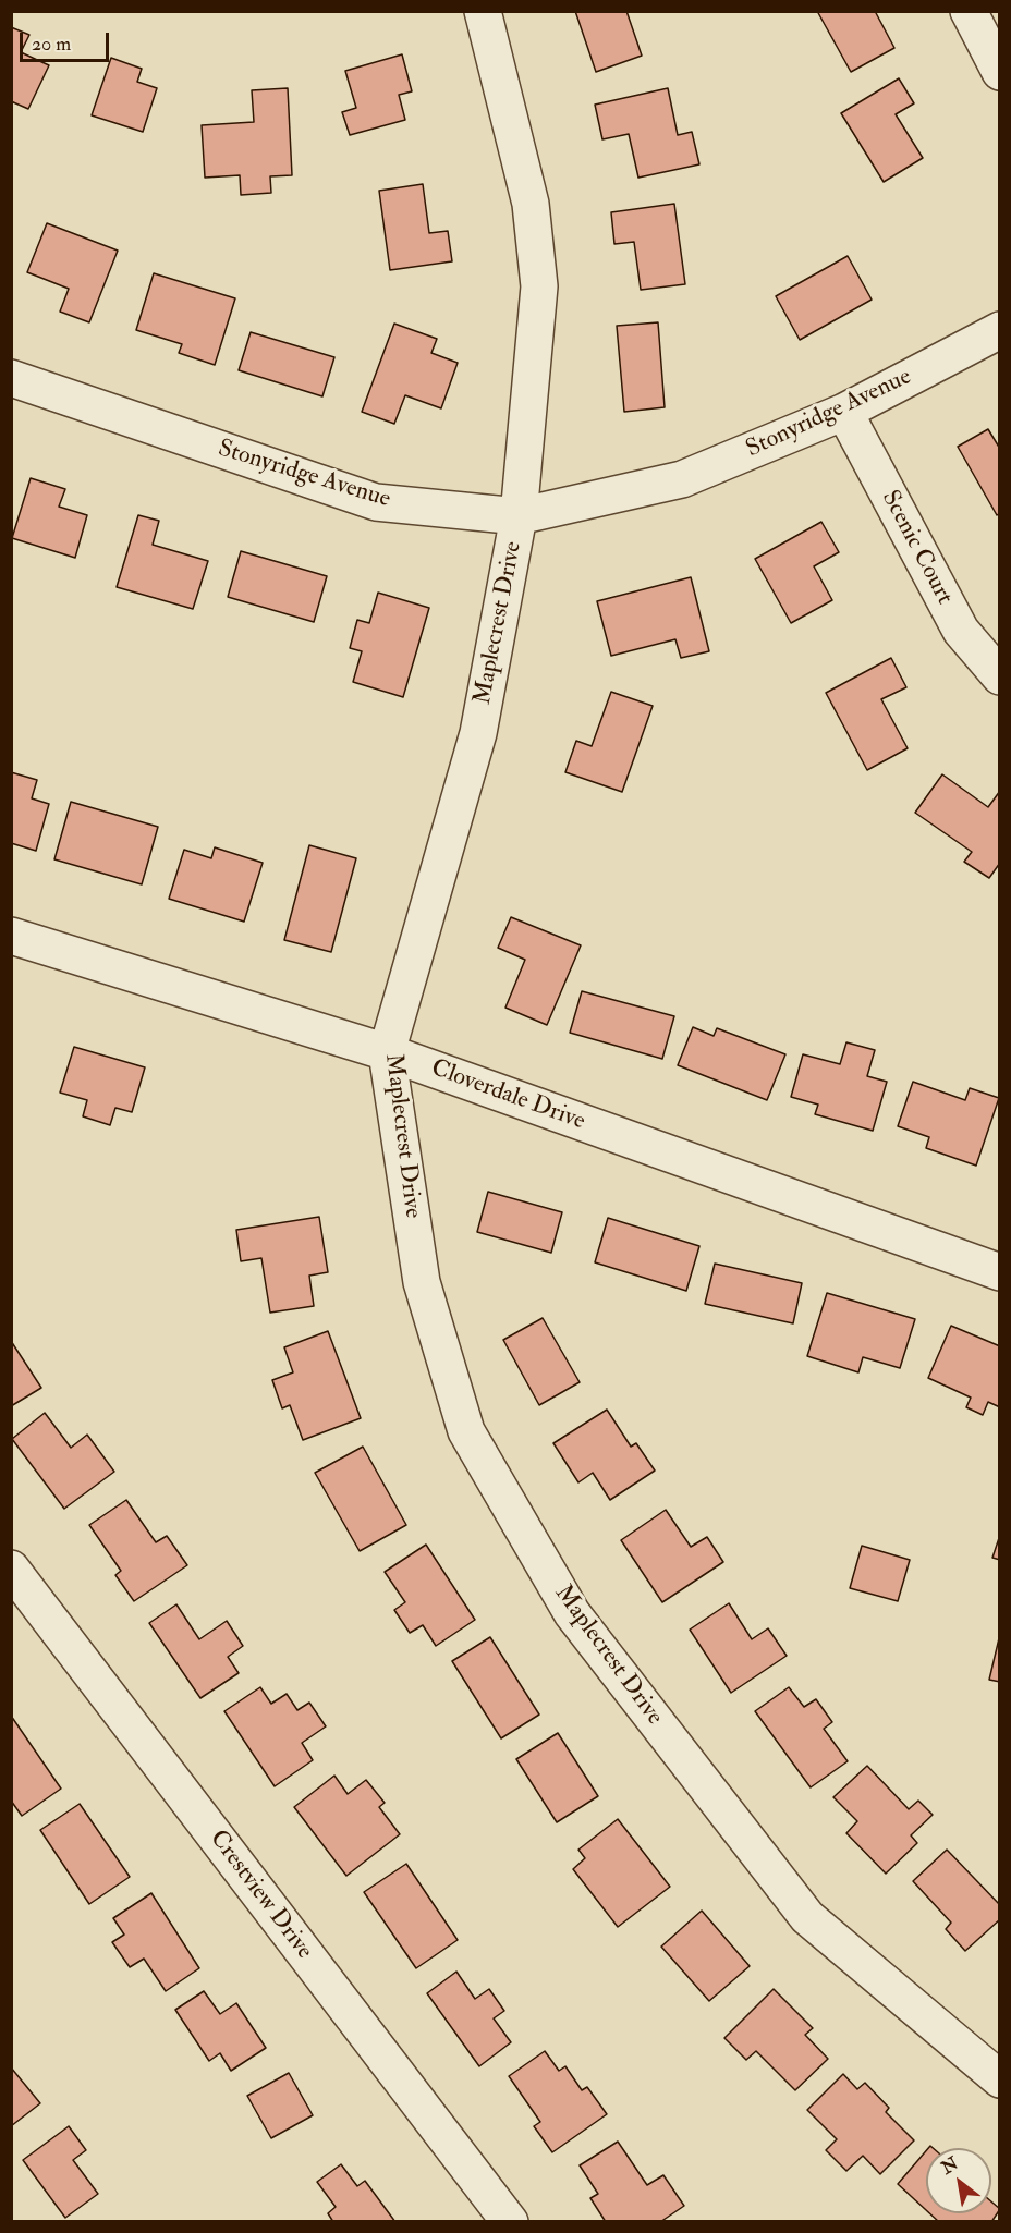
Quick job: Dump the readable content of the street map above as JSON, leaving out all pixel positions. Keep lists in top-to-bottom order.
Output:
{
  "streets": {
    "street": [
      "Stonyridge Avenue",
      "Scenic Court",
      "Maplecrest Drive",
      "Cloverdale Drive",
      "Crestview Drive"
    ]
  },
  "crossings": [
    ["Stonyridge Avenue", "Scenic Court"],
    ["Stonyridge Avenue", "Maplecrest Drive"],
    ["Maplecrest Drive", "Cloverdale Drive"]
  ],
  "scale_bar": "20 m",
  "north": "top left"
}
